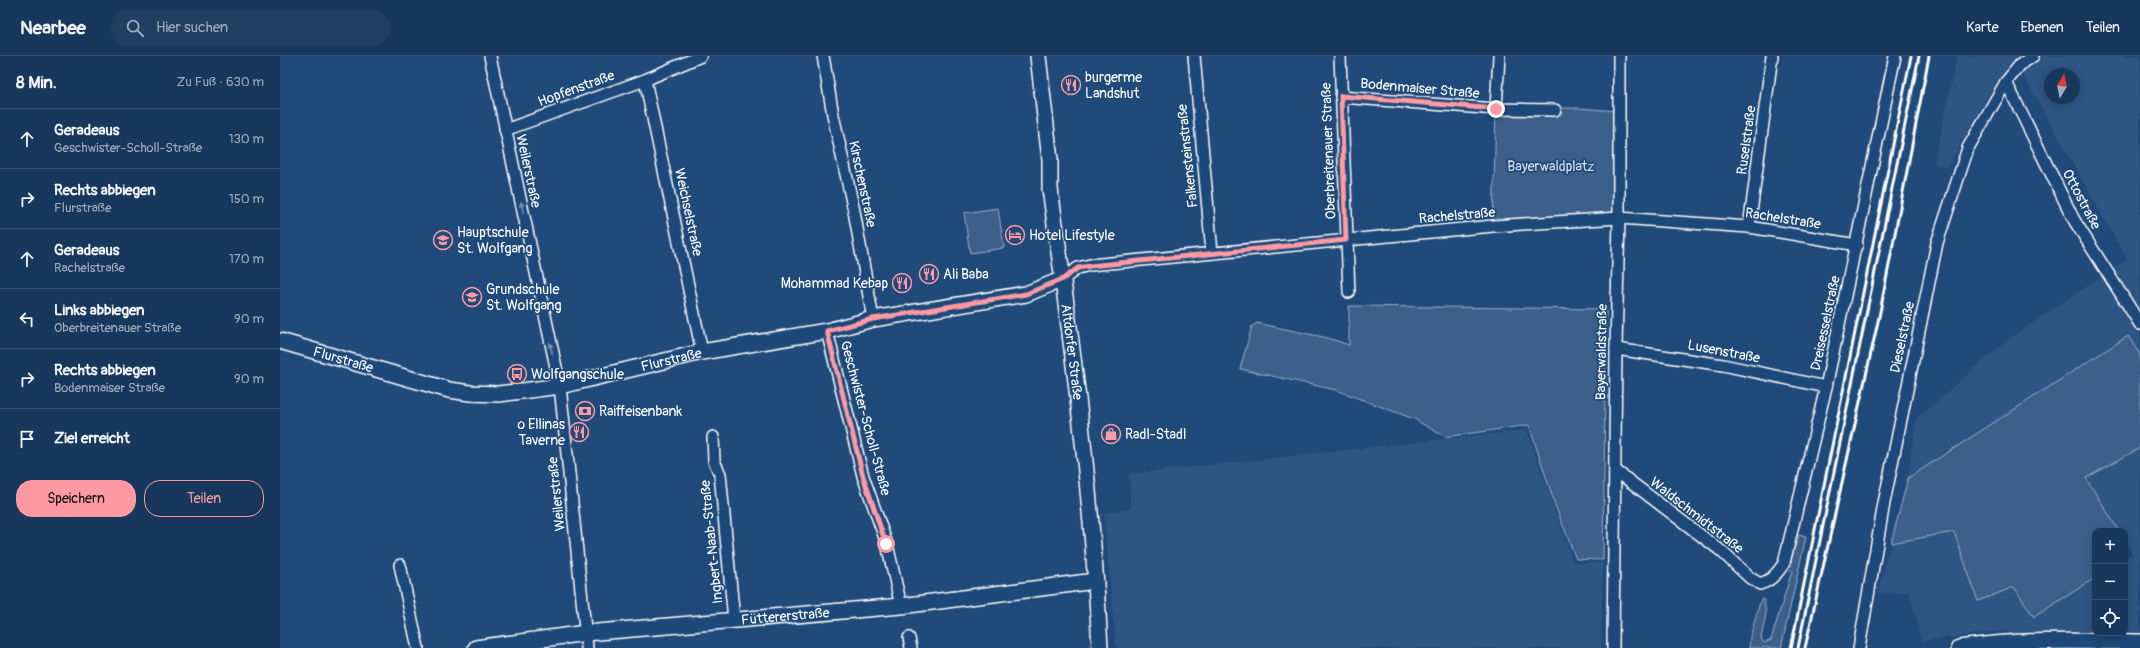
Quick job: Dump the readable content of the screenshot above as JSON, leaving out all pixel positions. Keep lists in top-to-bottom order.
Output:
{
  "streets": {
    "street": [
      "Hopfenstraße",
      "Bodenmaiser Straße",
      "Ruselstraße",
      "Oberbreitenauer Straße",
      "Falkensteinstraße",
      "Weilerstraße",
      "Kirschenstraße",
      "Ottostraße",
      "Weichselstraße",
      "Rachelstraße",
      "Dreisesselstraße",
      "Dieselstraße",
      "Lusenstraße",
      "Altdorfer Straße",
      "Bayerwaldstraße",
      "Flurstraße",
      "Geschwister-Scholl-Straße",
      "Waldschmidtstraße",
      "Ingbert-Naab-Straße",
      "Füttererstraße"
    ]
  },
  "crossings": [
    ["Hopfenstraße", "Weilerstraße"],
    ["Hopfenstraße", "Weichselstraße"],
    ["Bodenmaiser Straße", "Oberbreitenauer Straße"],
    ["Ruselstraße", "Rachelstraße"],
    ["Oberbreitenauer Straße", "Rachelstraße"],
    ["Falkensteinstraße", "Rachelstraße"],
    ["Weilerstraße", "Flurstraße"],
    ["Weilerstraße", "Füttererstraße"],
    ["Kirschenstraße", "Flurstraße"],
    ["Ottostraße", "Dieselstraße"],
    ["Weichselstraße", "Flurstraße"],
    ["Rachelstraße", "Dreisesselstraße"],
    ["Rachelstraße", "Altdorfer Straße"],
    ["Rachelstraße", "Bayerwaldstraße"],
    ["Rachelstraße", "Flurstraße"],
    ["Dreisesselstraße", "Lusenstraße"],
    ["Dreisesselstraße", "Waldschmidtstraße"],
    ["Lusenstraße", "Bayerwaldstraße"],
    ["Altdorfer Straße", "Flurstraße"],
    ["Altdorfer Straße", "Füttererstraße"],
    ["Bayerwaldstraße", "Waldschmidtstraße"],
    ["Flurstraße", "Geschwister-Scholl-Straße"],
    ["Geschwister-Scholl-Straße", "Füttererstraße"],
    ["Ingbert-Naab-Straße", "Füttererstraße"]
  ],
  "one_way": ["Weilerstraße"],
  "parks": ["Bayerwaldplatz"],
  "places": {
    "restaurant": [
      "burgerme Landshut",
      "Ali Baba",
      "Mohammad Kebap",
      "o Ellinas Taverne"
    ],
    "hotel": ["Hotel Lifestyle"],
    "school or university": ["Hauptschule St. Wolfgang", "Grundschule St. Wolfgang"],
    "bus stop": ["Wolfgangschule"],
    "bank": ["Raiffeisenbank"],
    "shop": ["Radl-Stadl"]
  },
  "north": "top",
  "page": {
    "header": "Nearbee",
    "search": "Hier suchen",
    "nav": ["Karte", "Ebenen", "Teilen"],
    "heading": ["8 Min.", "Zu Fuß · 630 m"],
    "list": [
      ["Geradeaus", "Geschwister-Scholl-Straße", "130 m"],
      ["Rechts abbiegen", "Flurstraße", "150 m"],
      ["Geradeaus", "Rachelstraße", "170 m"],
      ["Links abbiegen", "Oberbreitenauer Straße", "90 m"],
      ["Rechts abbiegen", "Bodenmaiser Straße", "90 m"],
      "Ziel erreicht"
    ],
    "buttons": ["Speichern", "Teilen"],
    "map_buttons": ["+", "−"]
  }
}
